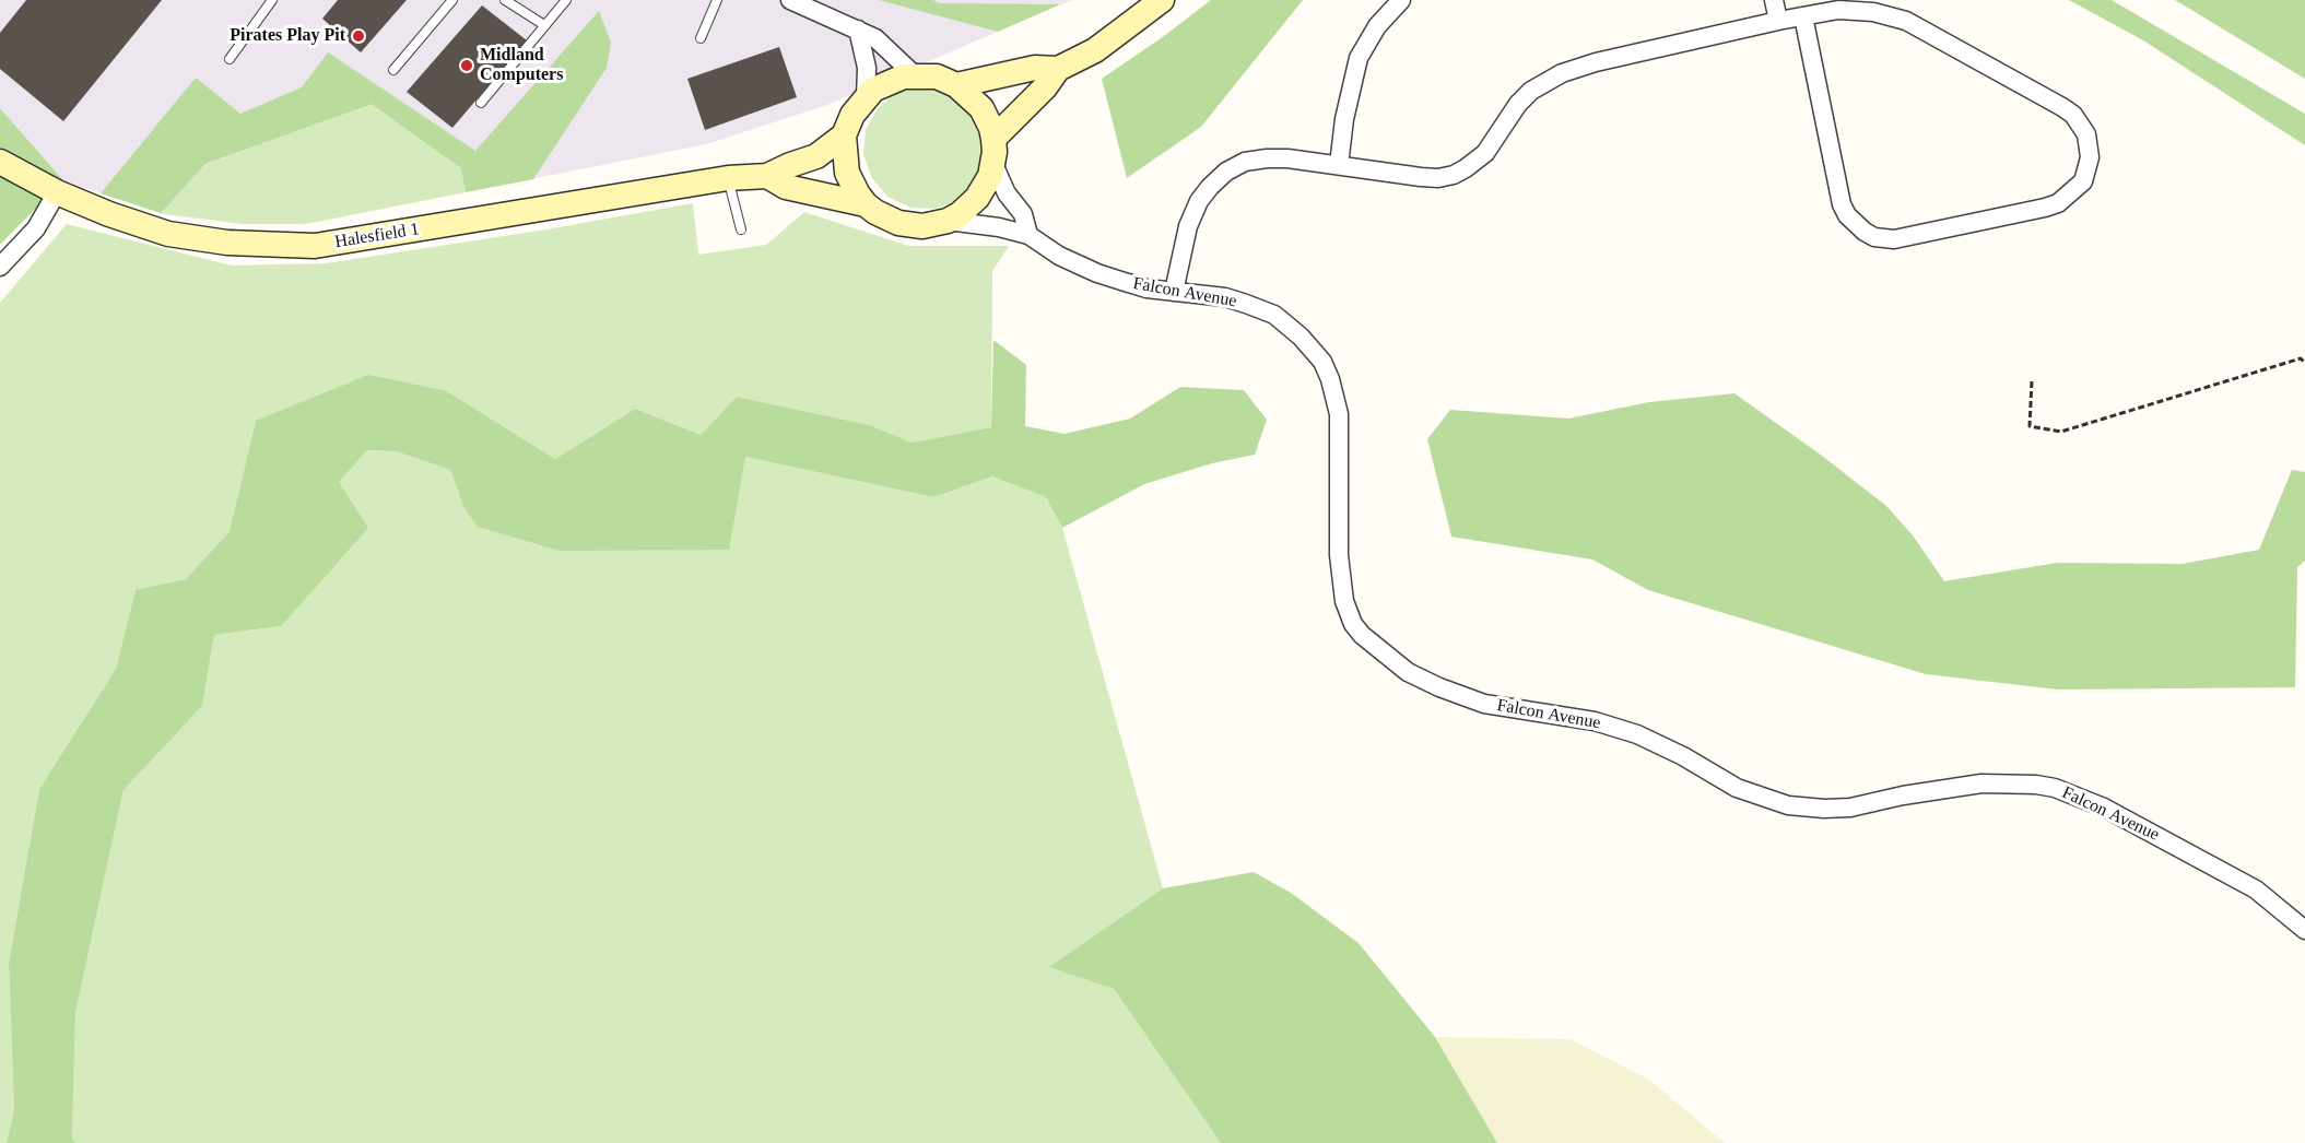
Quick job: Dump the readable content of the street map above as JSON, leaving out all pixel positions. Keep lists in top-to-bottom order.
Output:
{
  "streets": {
    "street": ["Halesfield 1", "Falcon Avenue"]
  },
  "crossings": [
    ["Halesfield 1", "Falcon Avenue"]
  ],
  "places": ["Pirates Play Pit", "Midland Computers"]
}
